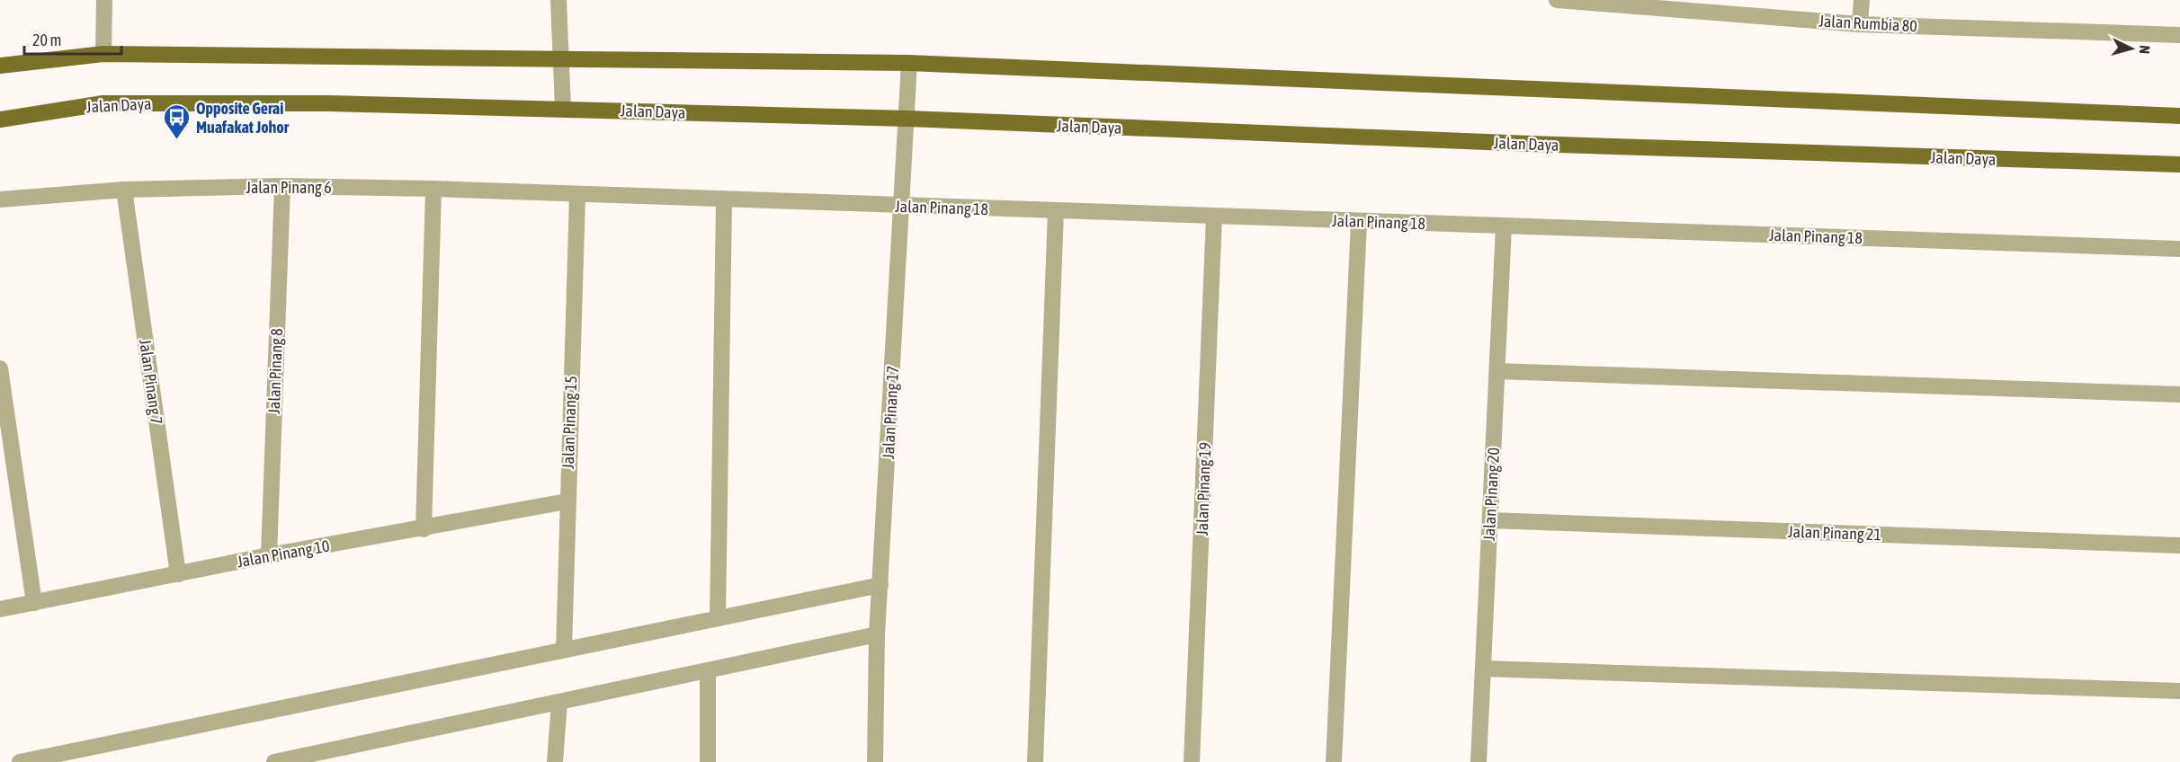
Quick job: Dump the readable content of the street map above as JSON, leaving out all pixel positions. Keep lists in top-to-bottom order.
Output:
{
  "streets": {
    "main road": ["Jalan Daya"],
    "street": [
      "Jalan Rumbia 80",
      "Jalan Pinang 6",
      "Jalan Pinang 18",
      "Jalan Pinang 8",
      "Jalan Pinang 7",
      "Jalan Pinang 17",
      "Jalan Pinang 15",
      "Jalan Pinang 19",
      "Jalan Pinang 20",
      "Jalan Pinang 21",
      "Jalan Pinang 10"
    ]
  },
  "crossings": [
    ["Jalan Daya", "Jalan Pinang 17"],
    ["Jalan Pinang 6", "Jalan Pinang 18"],
    ["Jalan Pinang 6", "Jalan Pinang 8"],
    ["Jalan Pinang 6", "Jalan Pinang 7"],
    ["Jalan Pinang 6", "Jalan Pinang 15"],
    ["Jalan Pinang 18", "Jalan Pinang 17"],
    ["Jalan Pinang 18", "Jalan Pinang 15"],
    ["Jalan Pinang 18", "Jalan Pinang 19"],
    ["Jalan Pinang 18", "Jalan Pinang 20"],
    ["Jalan Pinang 8", "Jalan Pinang 10"],
    ["Jalan Pinang 7", "Jalan Pinang 10"],
    ["Jalan Pinang 15", "Jalan Pinang 10"],
    ["Jalan Pinang 20", "Jalan Pinang 21"]
  ],
  "places": {
    "bus stop": ["Opposite Gerai Muafakat Johor"]
  },
  "scale_bar": "20 m",
  "north": "right"
}
